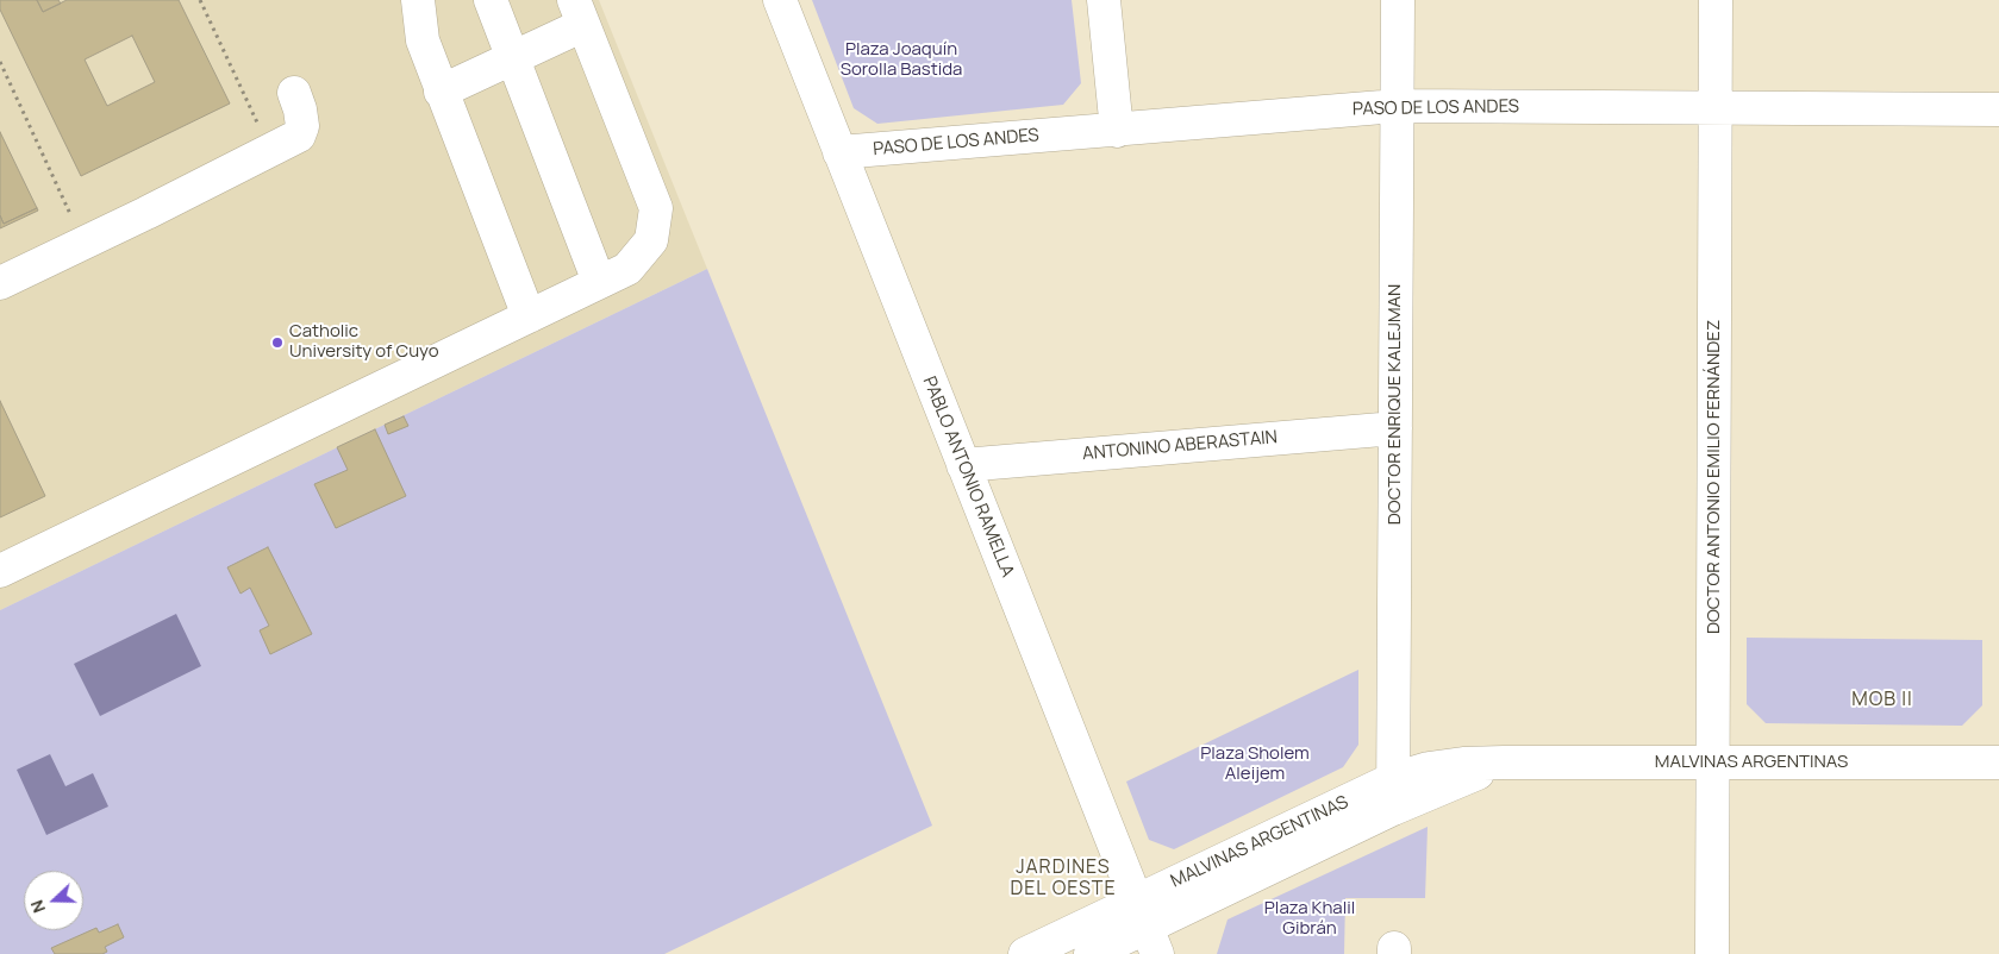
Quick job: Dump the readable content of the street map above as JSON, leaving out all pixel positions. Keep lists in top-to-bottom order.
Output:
{
  "streets": {
    "street": [
      "PASO DE LOS ANDES",
      "DOCTOR ENRIQUE KALEJMAN",
      "ANTONINO ABERASTAIN",
      "PABLO ANTONIO RAMELLA",
      "DOCTOR ANTONIO EMILIO FERNÁNDEZ",
      "MALVINAS ARGENTINAS"
    ]
  },
  "crossings": [
    ["PASO DE LOS ANDES", "DOCTOR ENRIQUE KALEJMAN"],
    ["PASO DE LOS ANDES", "PABLO ANTONIO RAMELLA"],
    ["PASO DE LOS ANDES", "DOCTOR ANTONIO EMILIO FERNÁNDEZ"],
    ["DOCTOR ENRIQUE KALEJMAN", "ANTONINO ABERASTAIN"],
    ["DOCTOR ENRIQUE KALEJMAN", "MALVINAS ARGENTINAS"],
    ["ANTONINO ABERASTAIN", "PABLO ANTONIO RAMELLA"],
    ["PABLO ANTONIO RAMELLA", "MALVINAS ARGENTINAS"],
    ["DOCTOR ANTONIO EMILIO FERNÁNDEZ", "MALVINAS ARGENTINAS"]
  ],
  "districts": ["MOB II", "JARDINES DEL OESTE"],
  "parks": ["Plaza Joaquín Sorolla Bastida", "Plaza Sholem Aleijem", "Plaza Khalil Gibrán"],
  "places": ["Catholic University of Cuyo"],
  "north": "left"
}
